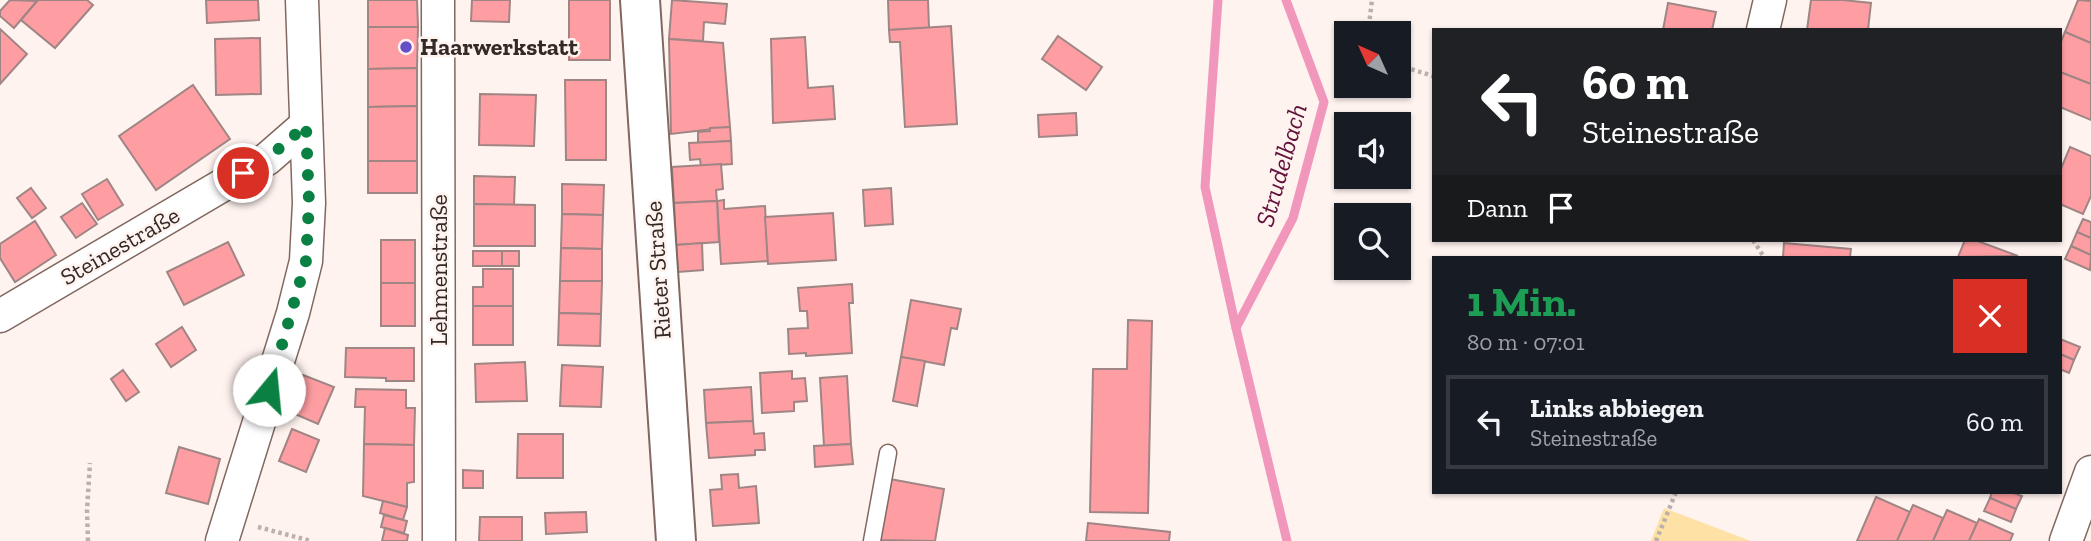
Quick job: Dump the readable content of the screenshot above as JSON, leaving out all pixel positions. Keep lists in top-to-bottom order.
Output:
{
  "streets": {
    "street": ["Steinestraße", "Lehmenstraße", "Rieter Straße"]
  },
  "water": ["Strudelbach"],
  "places": ["Haarwerkstatt"],
  "north": "top left",
  "page": {
    "turn": ["60 m", "Steinestraße"],
    "then": "Dann",
    "heading": ["1 Min.", "80 m · 07:01"],
    "list": [
      {
        "name": "Links abbiegen",
        "note": "Steinestraße",
        "value": "60 m"
      }
    ]
  }
}
